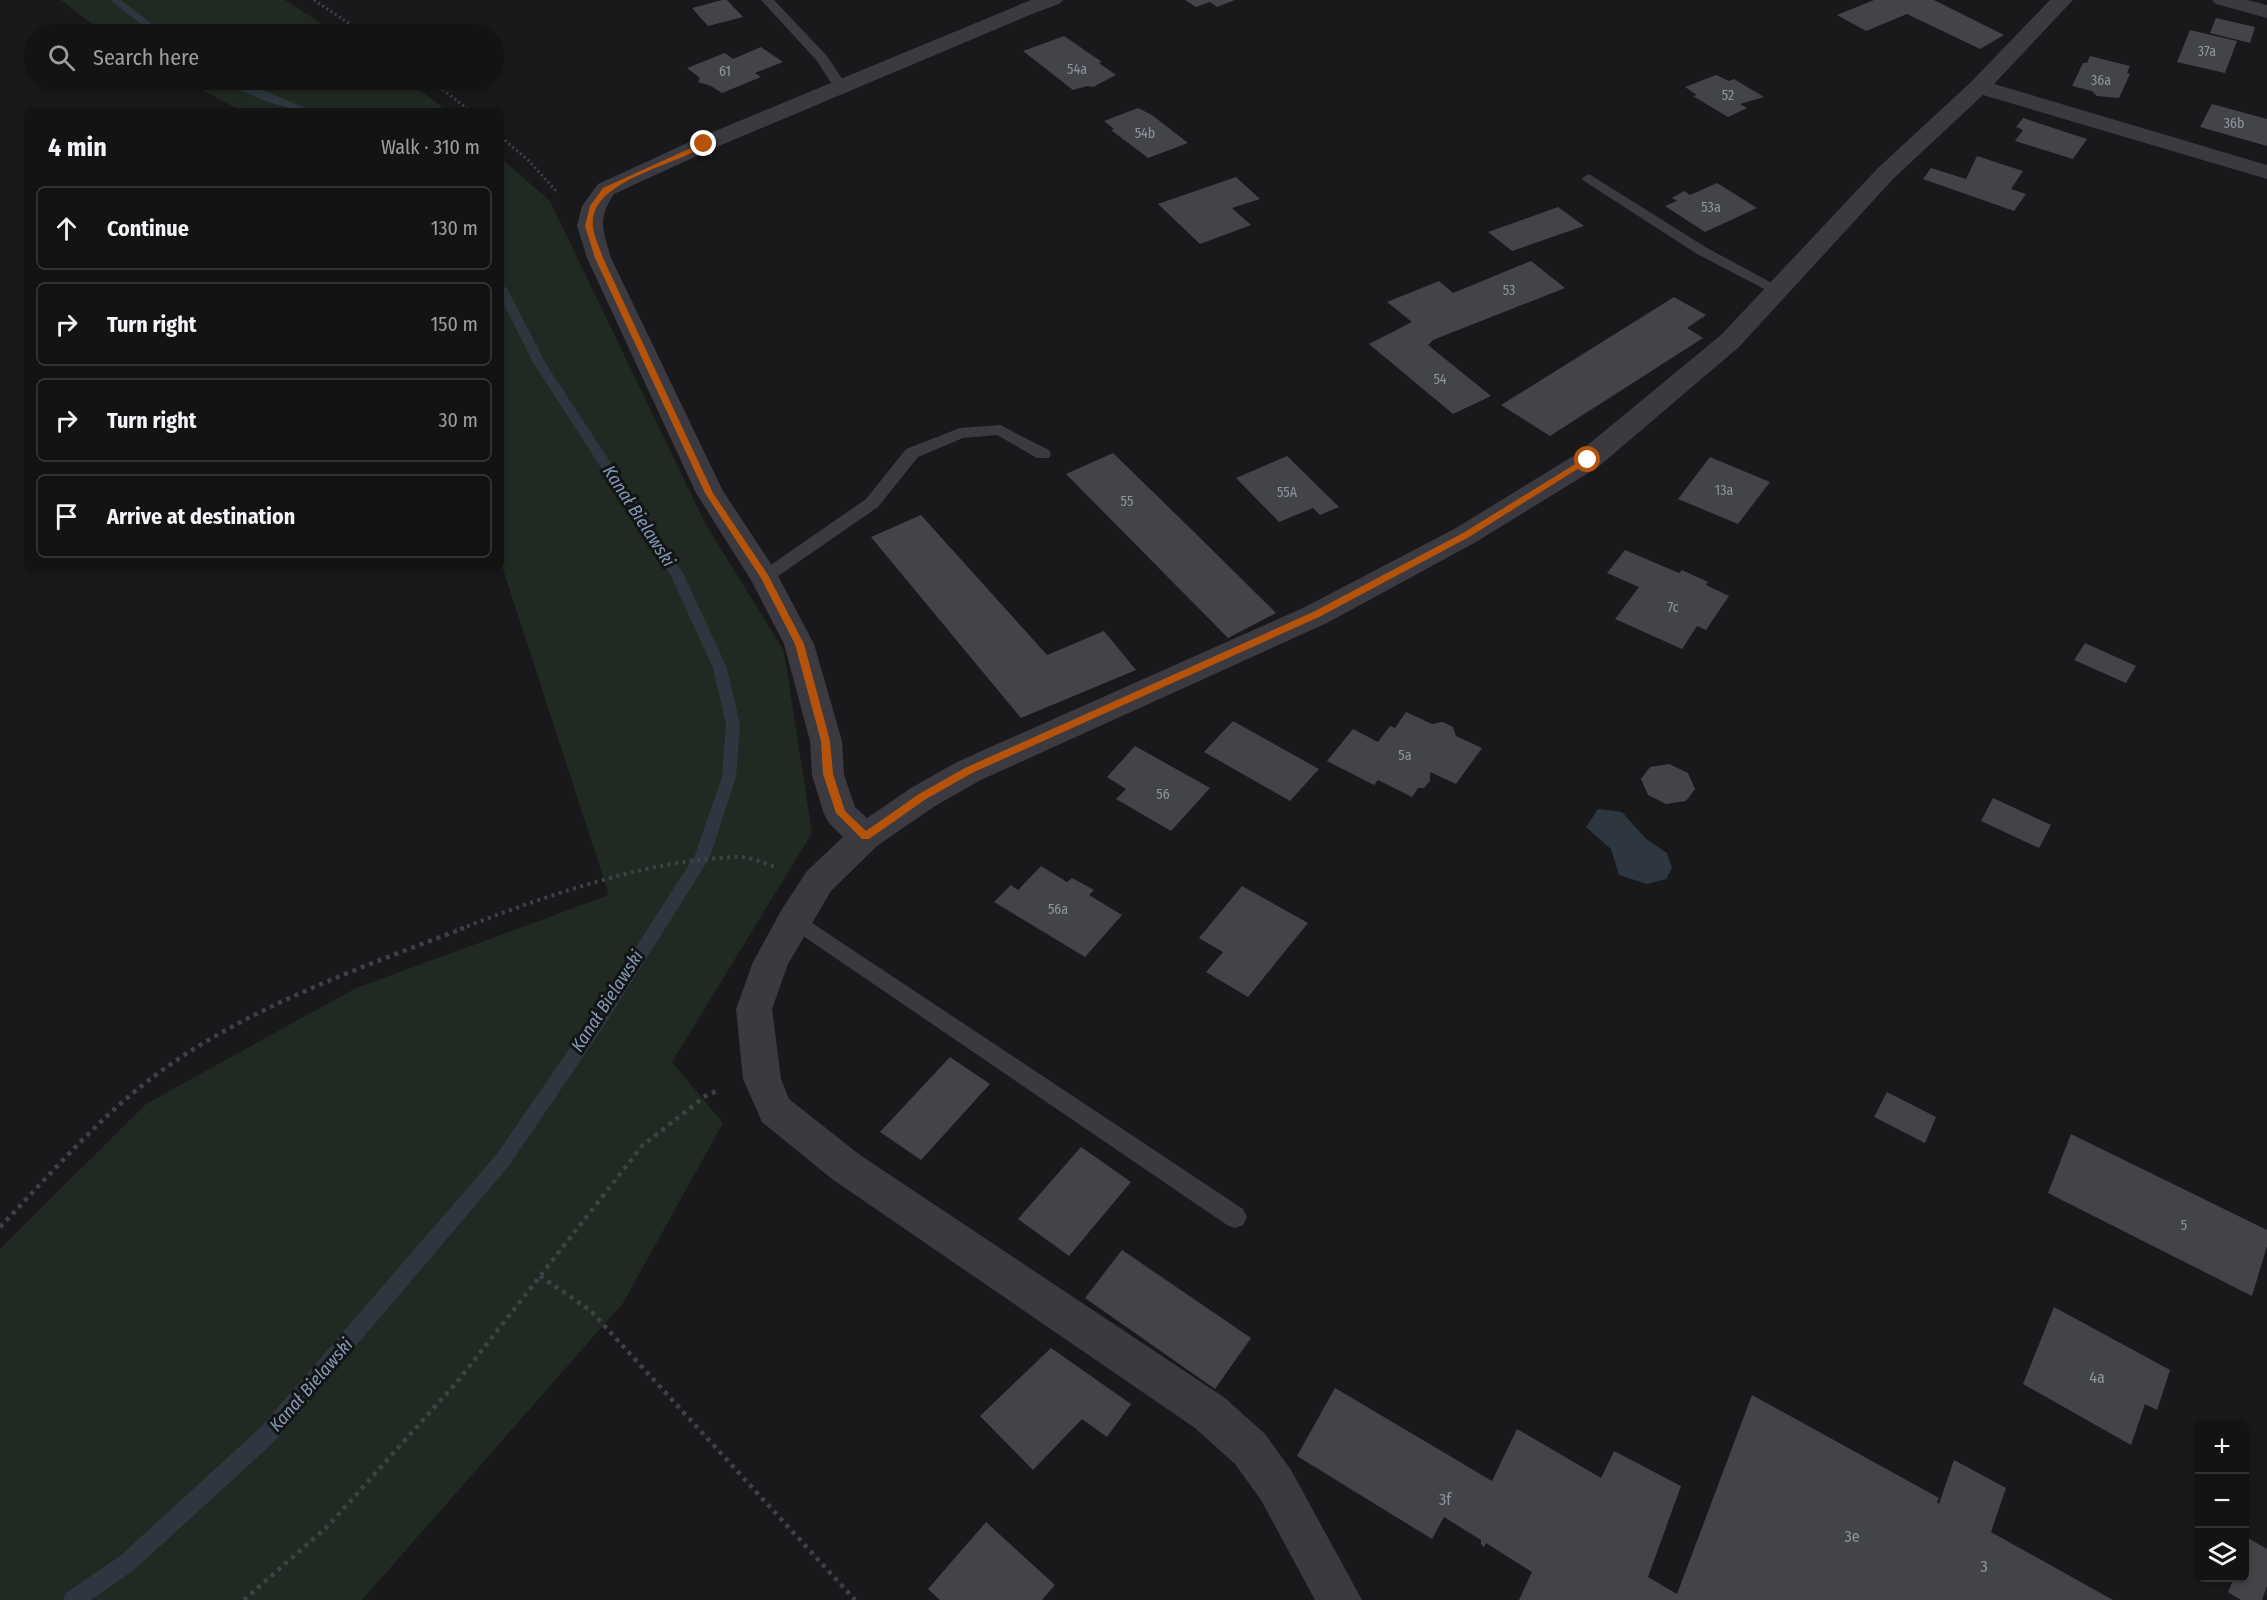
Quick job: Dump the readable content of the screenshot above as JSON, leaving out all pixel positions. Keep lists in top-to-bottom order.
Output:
{
  "water": ["Kanał Bielawski"],
  "house_numbers": [
    "37a",
    "54a",
    "61",
    "36a",
    "52",
    "36b",
    "54b",
    "53a",
    "53",
    "54",
    "13a",
    "55A",
    "55",
    "7c",
    "5a",
    "56",
    "56a",
    "5",
    "4a",
    "3f",
    "3e",
    "3"
  ],
  "page": {
    "search": "Search here",
    "heading": ["4 min", "Walk · 310 m"],
    "list": [
      ["Continue", "130 m"],
      ["Turn right", "150 m"],
      ["Turn right", "30 m"],
      "Arrive at destination"
    ],
    "map_buttons": ["+", "−"]
  }
}
